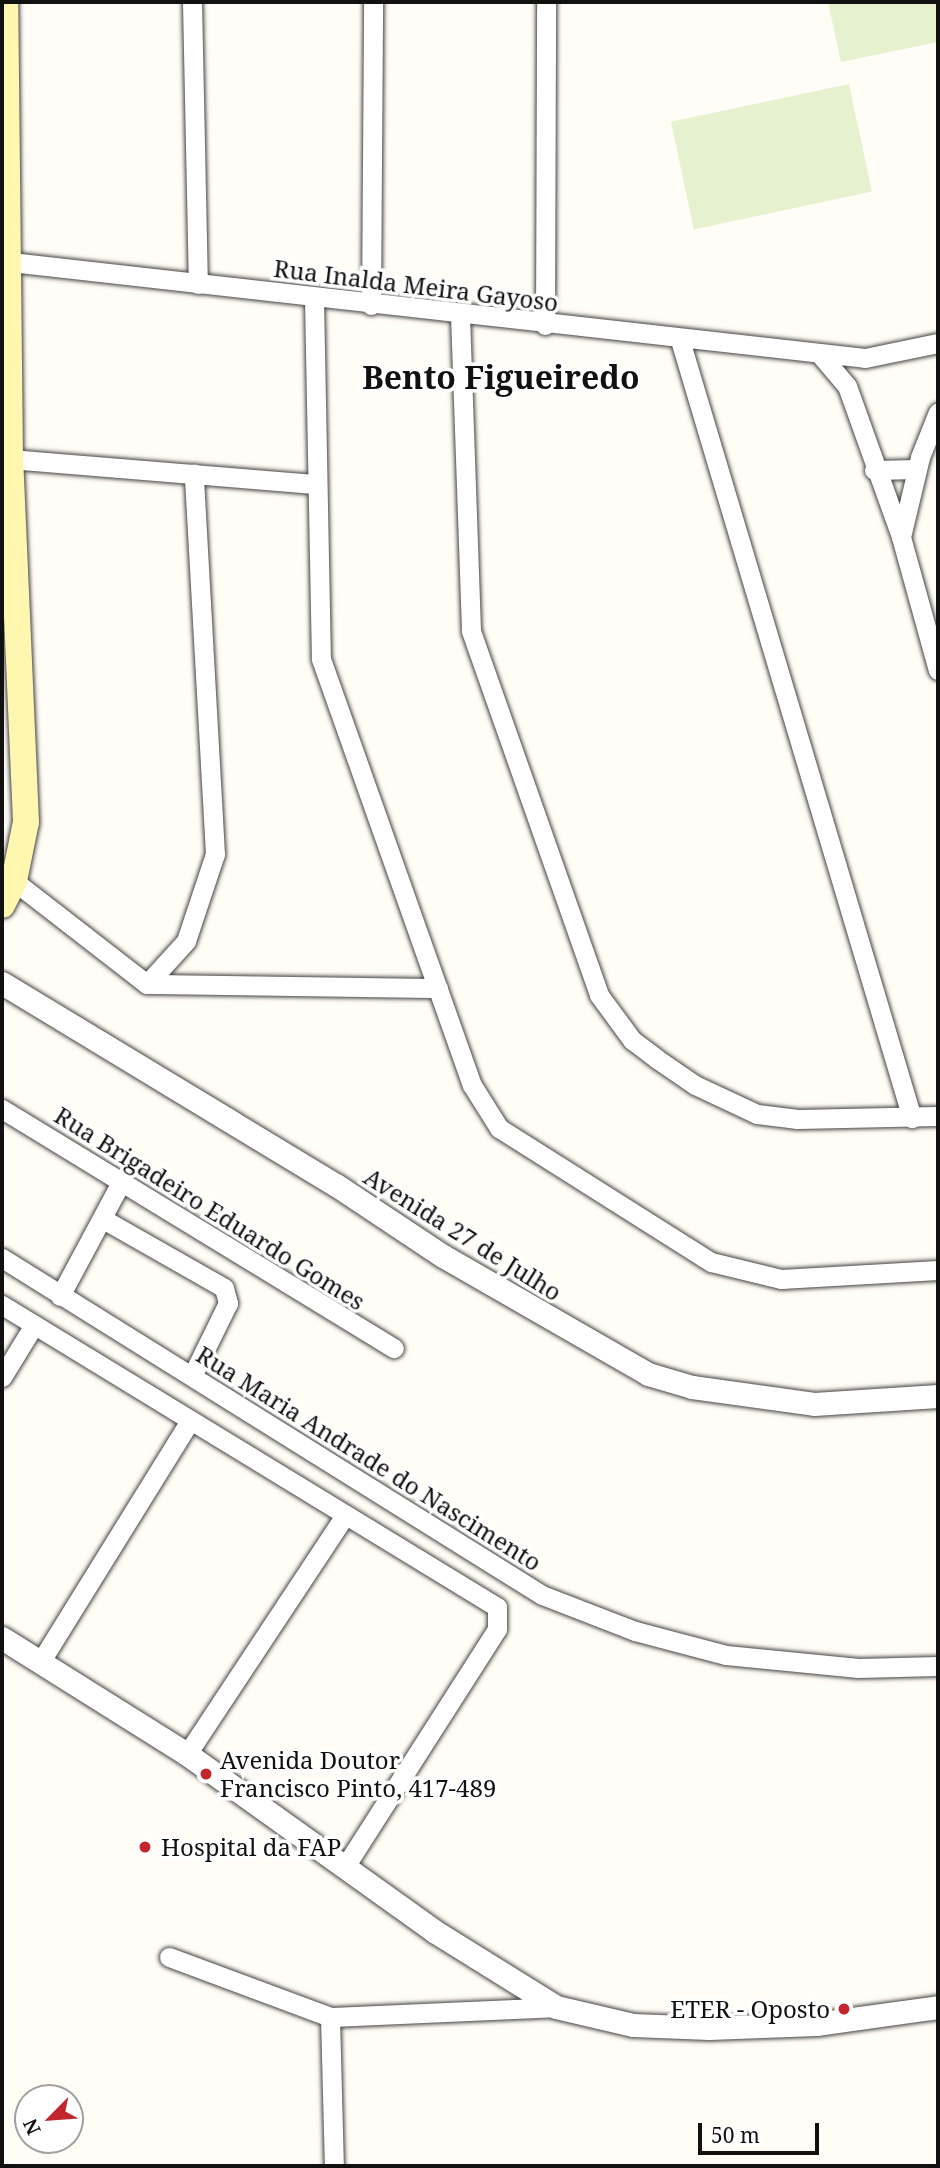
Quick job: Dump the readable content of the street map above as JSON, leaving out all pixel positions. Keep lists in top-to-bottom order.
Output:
{
  "streets": {
    "street": [
      "Rua Inalda Meira Gayoso",
      "Rua Brigadeiro Eduardo Gomes",
      "Avenida 27 de Julho",
      "Rua Maria Andrade do Nascimento"
    ]
  },
  "districts": ["Bento Figueiredo"],
  "places": ["Avenida Doutor Francisco Pinto, 417-489", "Hospital da FAP", "ETER - Oposto"],
  "scale_bar": "50 m",
  "north": "bottom left"
}
